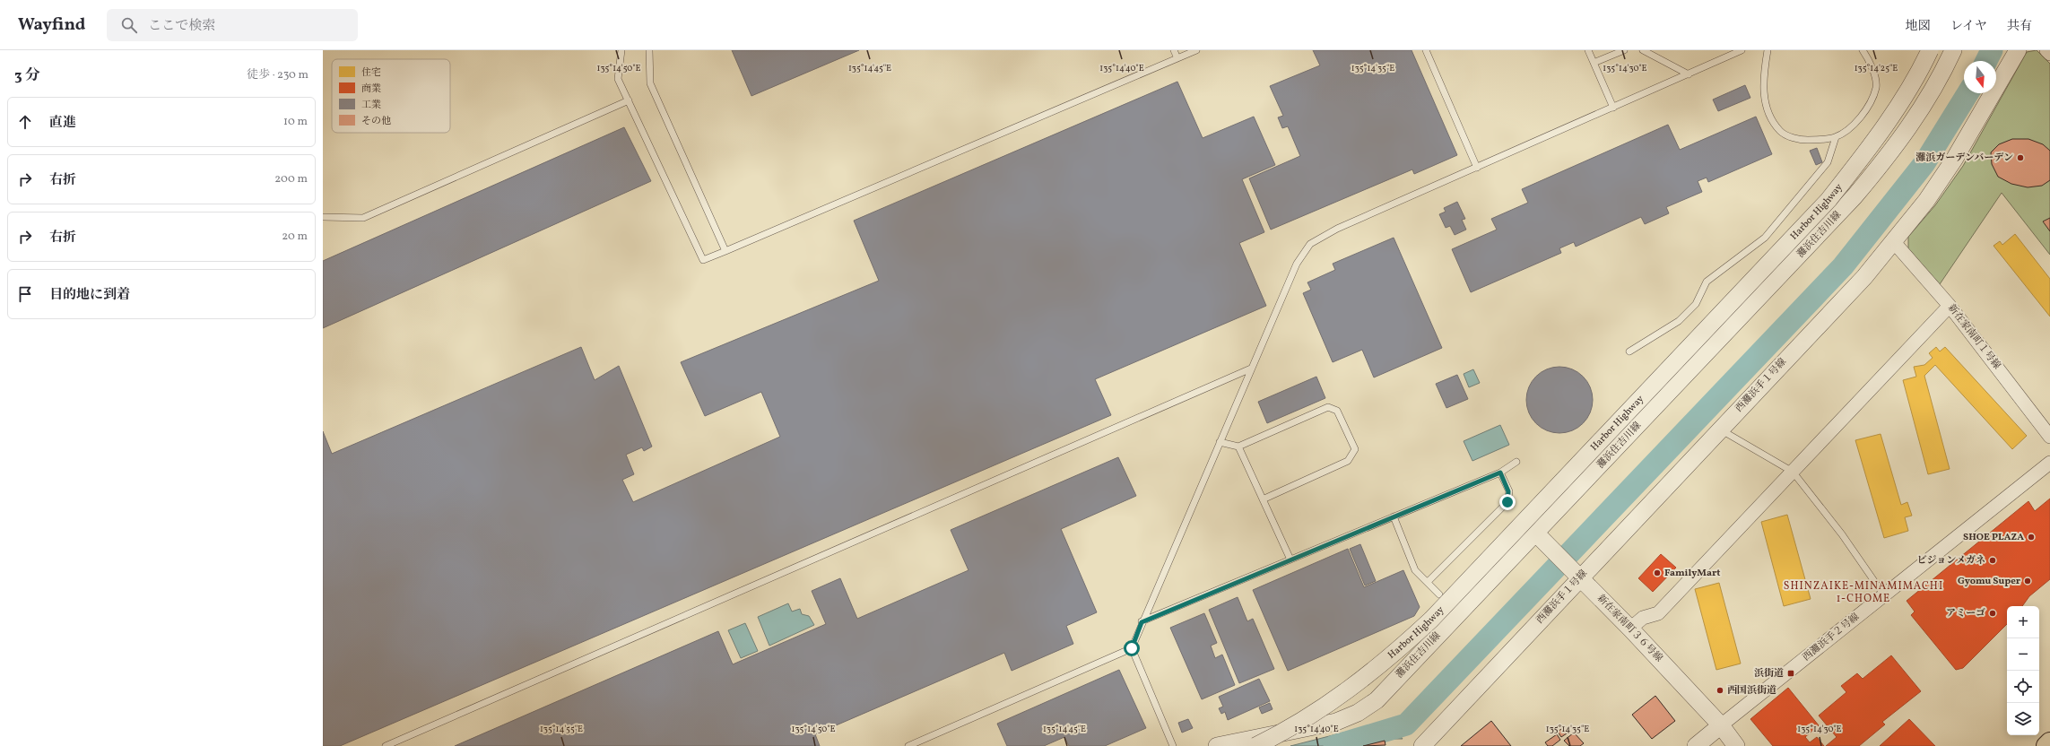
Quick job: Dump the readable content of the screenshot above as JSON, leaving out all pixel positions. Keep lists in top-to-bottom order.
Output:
{
  "streets": {
    "street": [
      "Harbor Highway",
      "灘浜住吉川線",
      "新在家南町１号線",
      "西灘浜手１号線",
      "新在家南町３６号線",
      "西灘浜手２号線"
    ]
  },
  "crossings": [
    ["灘浜住吉川線", "新在家南町３６号線"],
    ["新在家南町１号線", "西灘浜手１号線"],
    ["西灘浜手１号線", "新在家南町３６号線"],
    ["新在家南町３６号線", "西灘浜手２号線"]
  ],
  "districts": ["SHINZAIKE-MINAMIMACHI 1-CHOME"],
  "places": {
    "other": [
      "灘浜ガーデンバーデン",
      "SHOE PLAZA",
      "ビジョンメガネ",
      "FamilyMart",
      "Gyomu Super",
      "アミーゴ",
      "西国浜街道"
    ],
    "transit": ["浜街道"]
  },
  "legend": [
    "住宅",
    "商業",
    "工業",
    "その他"
  ],
  "north": "bottom",
  "page": {
    "header": "Wayfind",
    "search": "ここで検索",
    "nav": ["地図", "レイヤ", "共有"],
    "heading": ["3 分", "徒歩 · 230 m"],
    "list": [
      ["直進", "10 m"],
      ["右折", "200 m"],
      ["右折", "20 m"],
      "目的地に到着"
    ],
    "map_buttons": ["+", "−"]
  },
  "coordinates": [
    "135°14'50\"E",
    "135°14'45\"E",
    "135°14'40\"E",
    "135°14'35\"E",
    "135°14'30\"E",
    "135°14'25\"E",
    "135°14'55\"E"
  ]
}
